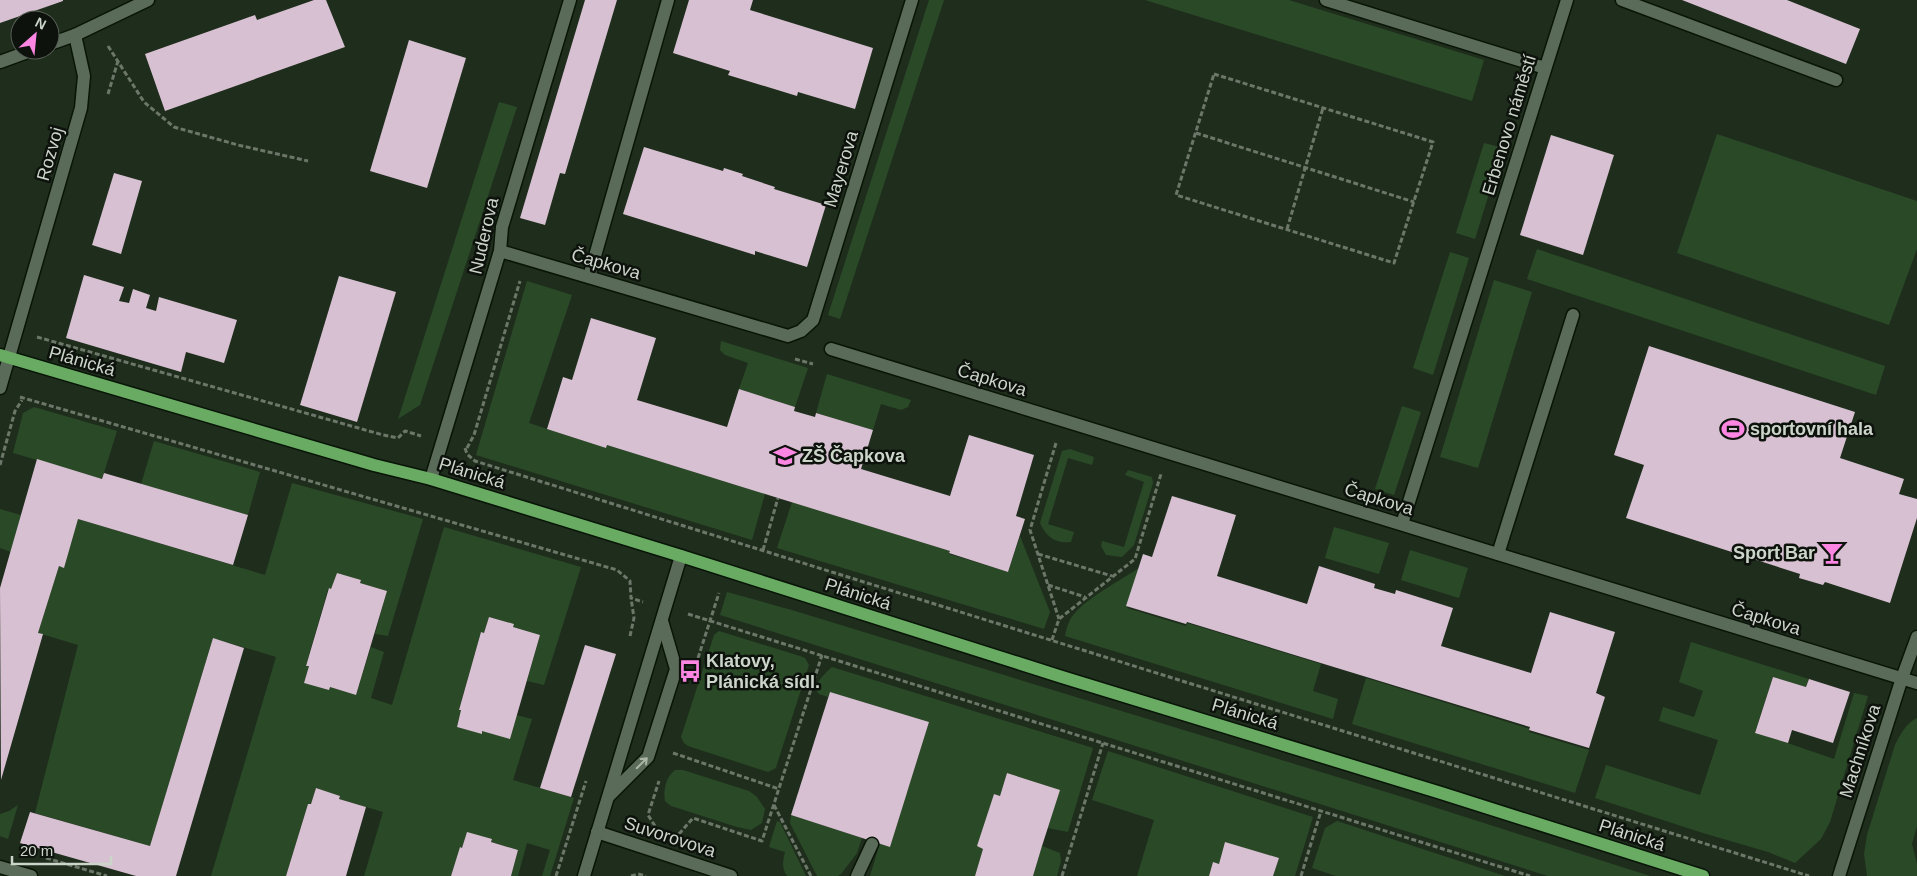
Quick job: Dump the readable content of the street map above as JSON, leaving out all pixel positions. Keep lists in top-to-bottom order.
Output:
{
  "streets": {
    "main road": ["Plánická"],
    "street": [
      "Erbenovo náměstí",
      "Rozvoj",
      "Mayerova",
      "Nuderova",
      "Čapkova",
      "Machníkova",
      "Suvorovova"
    ]
  },
  "crossings": [
    ["Erbenovo náměstí", "Čapkova"],
    ["Rozvoj", "Plánická"],
    ["Mayerova", "Čapkova"],
    ["Nuderova", "Čapkova"],
    ["Nuderova", "Plánická"],
    ["Čapkova", "Machníkova"]
  ],
  "places": {
    "sports": ["sportovní hala"],
    "school or university": ["ZŠ Čapkova"],
    "bar": ["Sport Bar"],
    "bus stop": ["Klatovy, Plánická sídl."]
  },
  "scale_bar": "20 m",
  "north": "top right"
}
